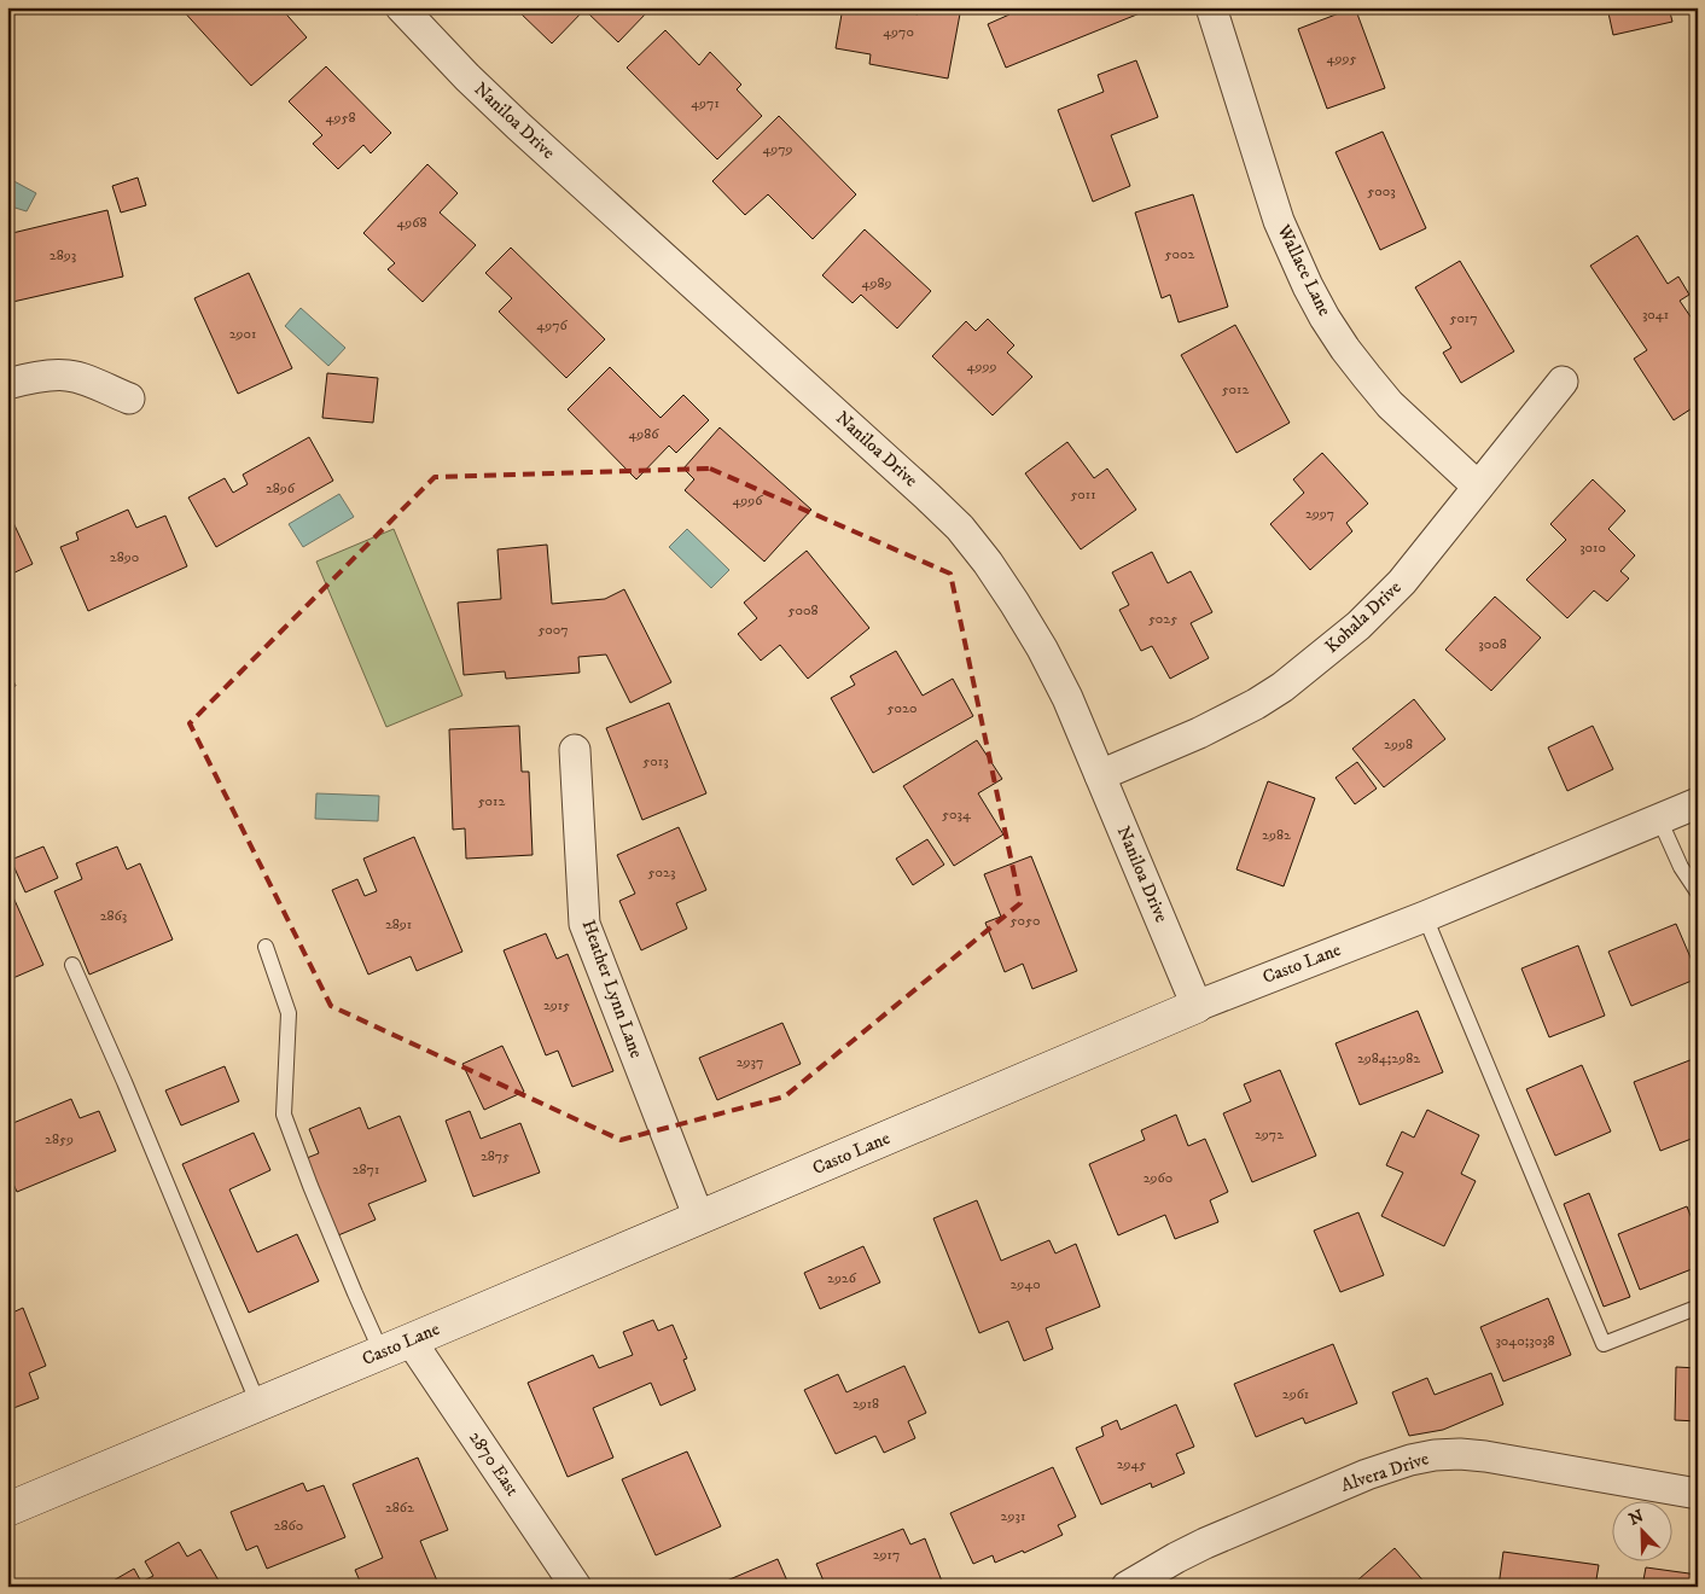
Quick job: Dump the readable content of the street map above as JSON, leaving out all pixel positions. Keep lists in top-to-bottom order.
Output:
{
  "streets": {
    "street": [
      "Naniloa Drive",
      "Wallace Lane",
      "Kohala Drive",
      "Casto Lane",
      "Heather Lynn Lane",
      "2870 East",
      "Alvera Drive"
    ]
  },
  "crossings": [
    ["Naniloa Drive", "Kohala Drive"],
    ["Naniloa Drive", "Casto Lane"],
    ["Wallace Lane", "Kohala Drive"],
    ["Casto Lane", "Heather Lynn Lane"],
    ["Casto Lane", "2870 East"]
  ],
  "house_numbers": [
    "4970",
    "4995",
    "4971",
    "4958",
    "4979",
    "5003",
    "4968",
    "5002",
    "2893",
    "4989",
    "3041",
    "5017",
    "4976",
    "2901",
    "4999",
    "5012",
    "4986",
    "2896",
    "5011",
    "4996",
    "2997",
    "3010",
    "2890",
    "5008",
    "5025",
    "5007",
    "3008",
    "5020",
    "2998",
    "5013",
    "5012",
    "5034",
    "2982",
    "5023",
    "2863",
    "5050",
    "2891",
    "2915",
    "2984;2982",
    "2937",
    "2972",
    "2859",
    "2875",
    "2871",
    "2960",
    "2926",
    "2940",
    "3040;3038",
    "2961",
    "2918",
    "2945",
    "2862",
    "2931",
    "2860",
    "2917"
  ],
  "north": "top left"
}
